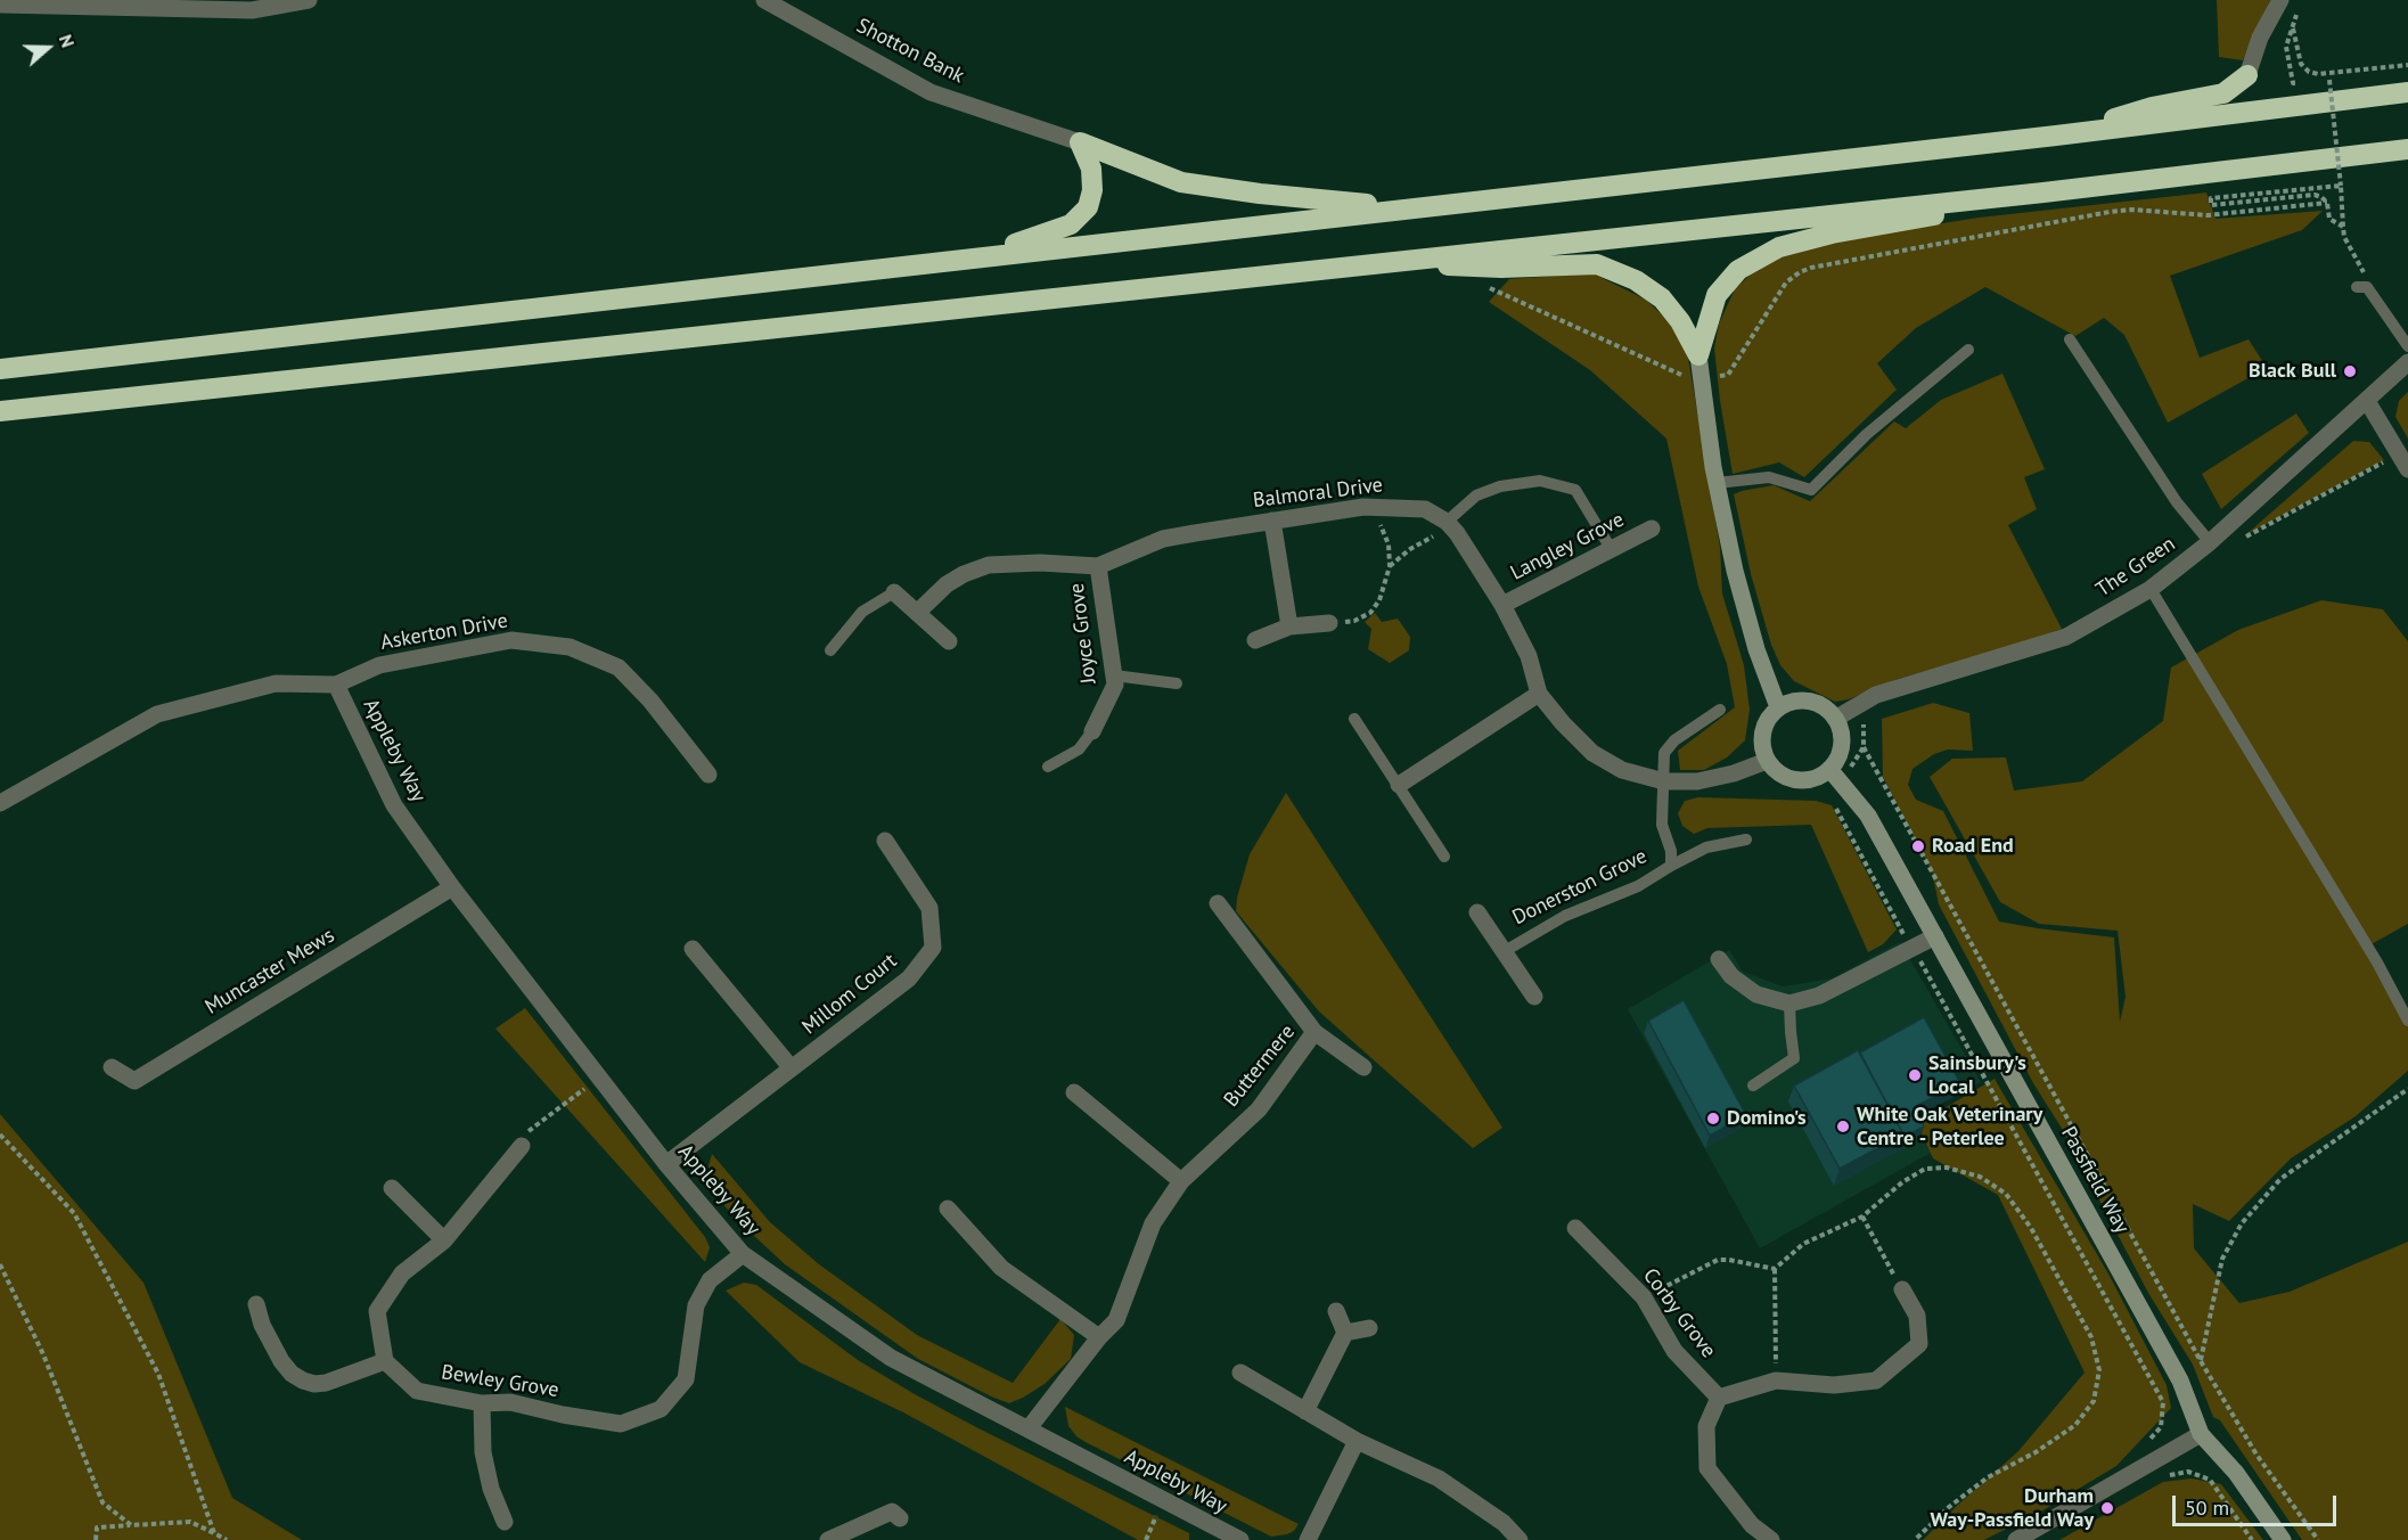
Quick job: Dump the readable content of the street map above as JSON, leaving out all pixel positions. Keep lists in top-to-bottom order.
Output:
{
  "streets": {
    "street": [
      "Shotton Bank",
      "Balmoral Drive",
      "Langley Grove",
      "The Green",
      "Askerton Drive",
      "Joyce Grove",
      "Appleby Way",
      "Donerston Grove",
      "Muncaster Mews",
      "Millom Court",
      "Buttermere",
      "Passfield Way",
      "Corby Grove",
      "Bewley Grove"
    ]
  },
  "crossings": [
    ["Balmoral Drive", "Joyce Grove"],
    ["The Green", "Passfield Way"],
    ["Askerton Drive", "Appleby Way"],
    ["Appleby Way", "Muncaster Mews"],
    ["Appleby Way", "Millom Court"],
    ["Appleby Way", "Buttermere"],
    ["Appleby Way", "Bewley Grove"]
  ],
  "places": [
    "Black Bull",
    "Road End",
    "Sainsbury's Local",
    "Domino's",
    "White Oak Veterinary Centre - Peterlee",
    "Durham Way-Passfield Way"
  ],
  "scale_bar": "50 m",
  "north": "right"
}
